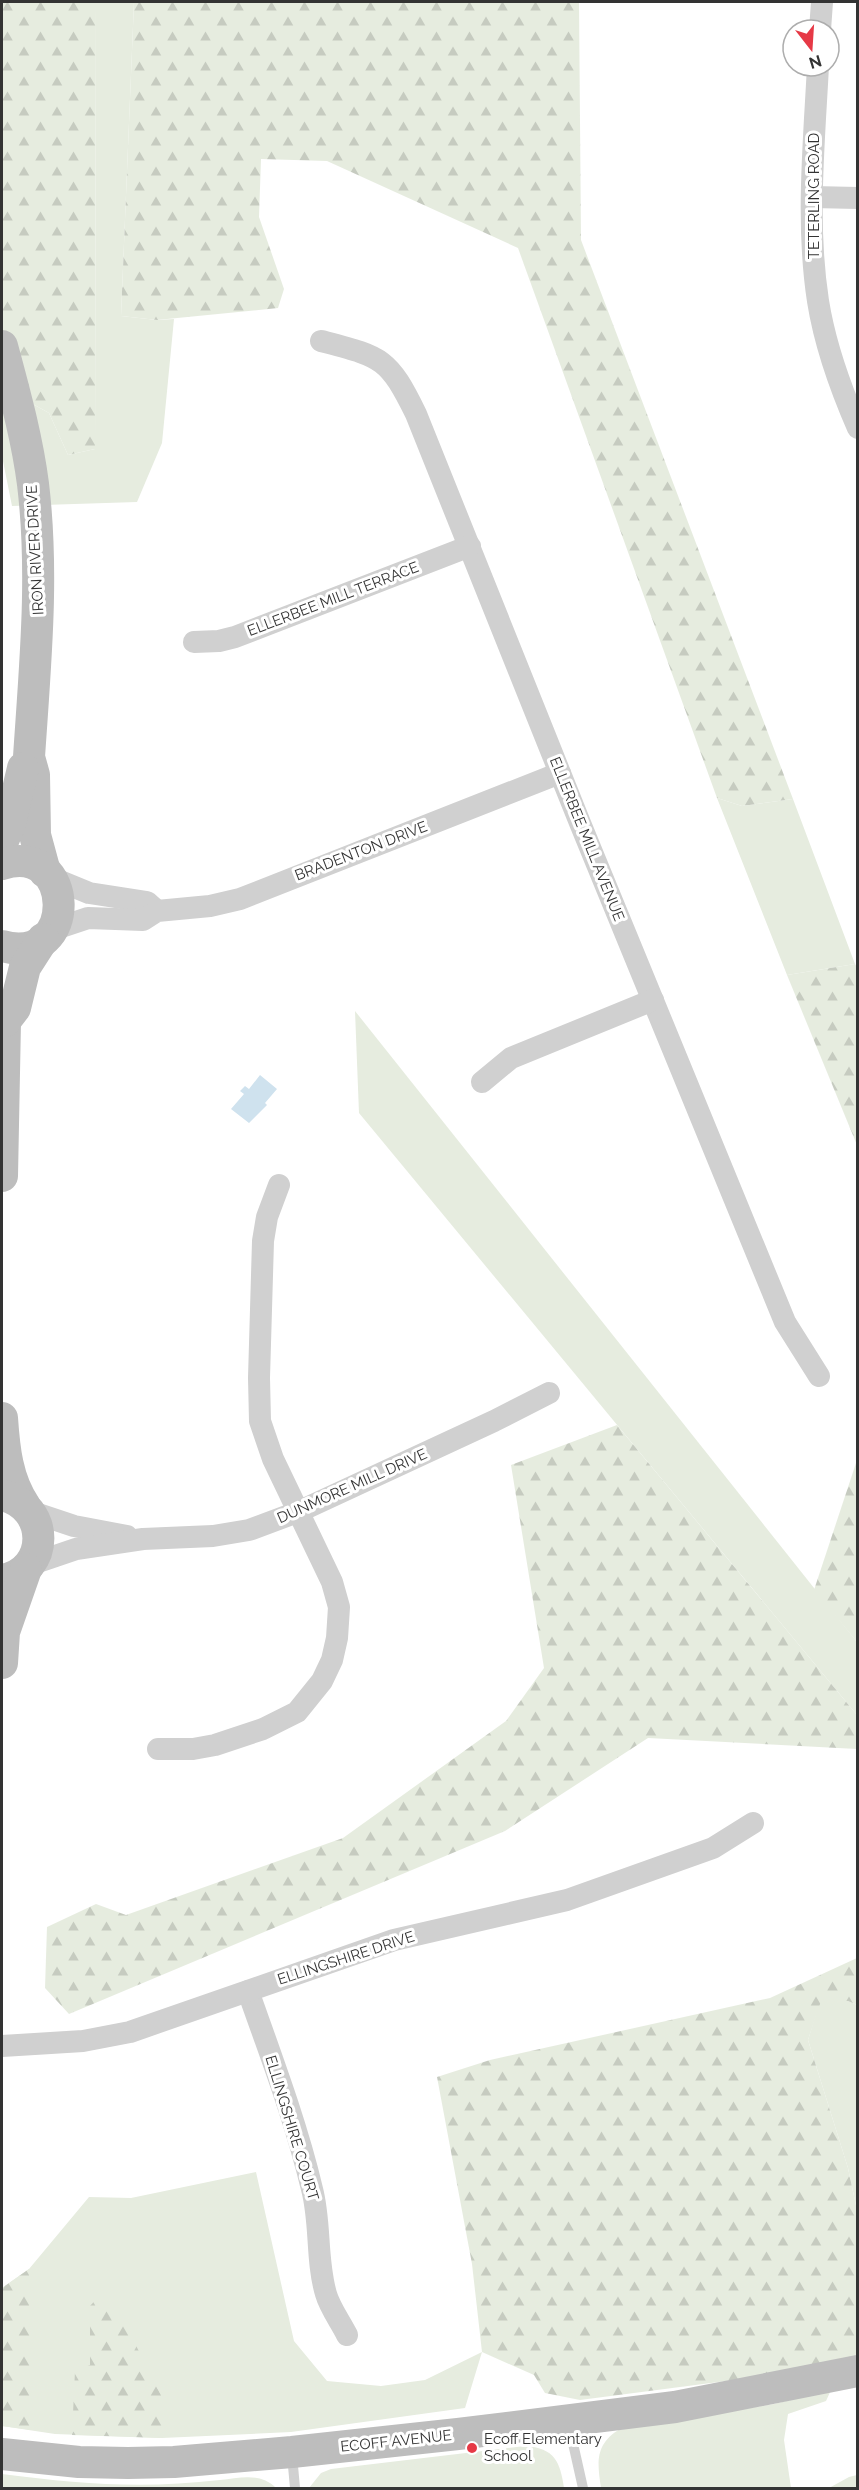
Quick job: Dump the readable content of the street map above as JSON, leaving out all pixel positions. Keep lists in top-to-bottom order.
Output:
{
  "streets": {
    "street": [
      "TETERLING ROAD",
      "IRON RIVER DRIVE",
      "ELLERBEE MILL TERRACE",
      "ELLERBEE MILL AVENUE",
      "BRADENTON DRIVE",
      "DUNMORE MILL DRIVE",
      "ELLINGSHIRE DRIVE",
      "ELLINGSHIRE COURT",
      "ECOFF AVENUE"
    ]
  },
  "crossings": [
    ["IRON RIVER DRIVE", "BRADENTON DRIVE"],
    ["ELLERBEE MILL TERRACE", "ELLERBEE MILL AVENUE"],
    ["ELLERBEE MILL AVENUE", "BRADENTON DRIVE"],
    ["ELLINGSHIRE DRIVE", "ELLINGSHIRE COURT"]
  ],
  "places": ["Ecoff Elementary School"],
  "north": "bottom"
}
